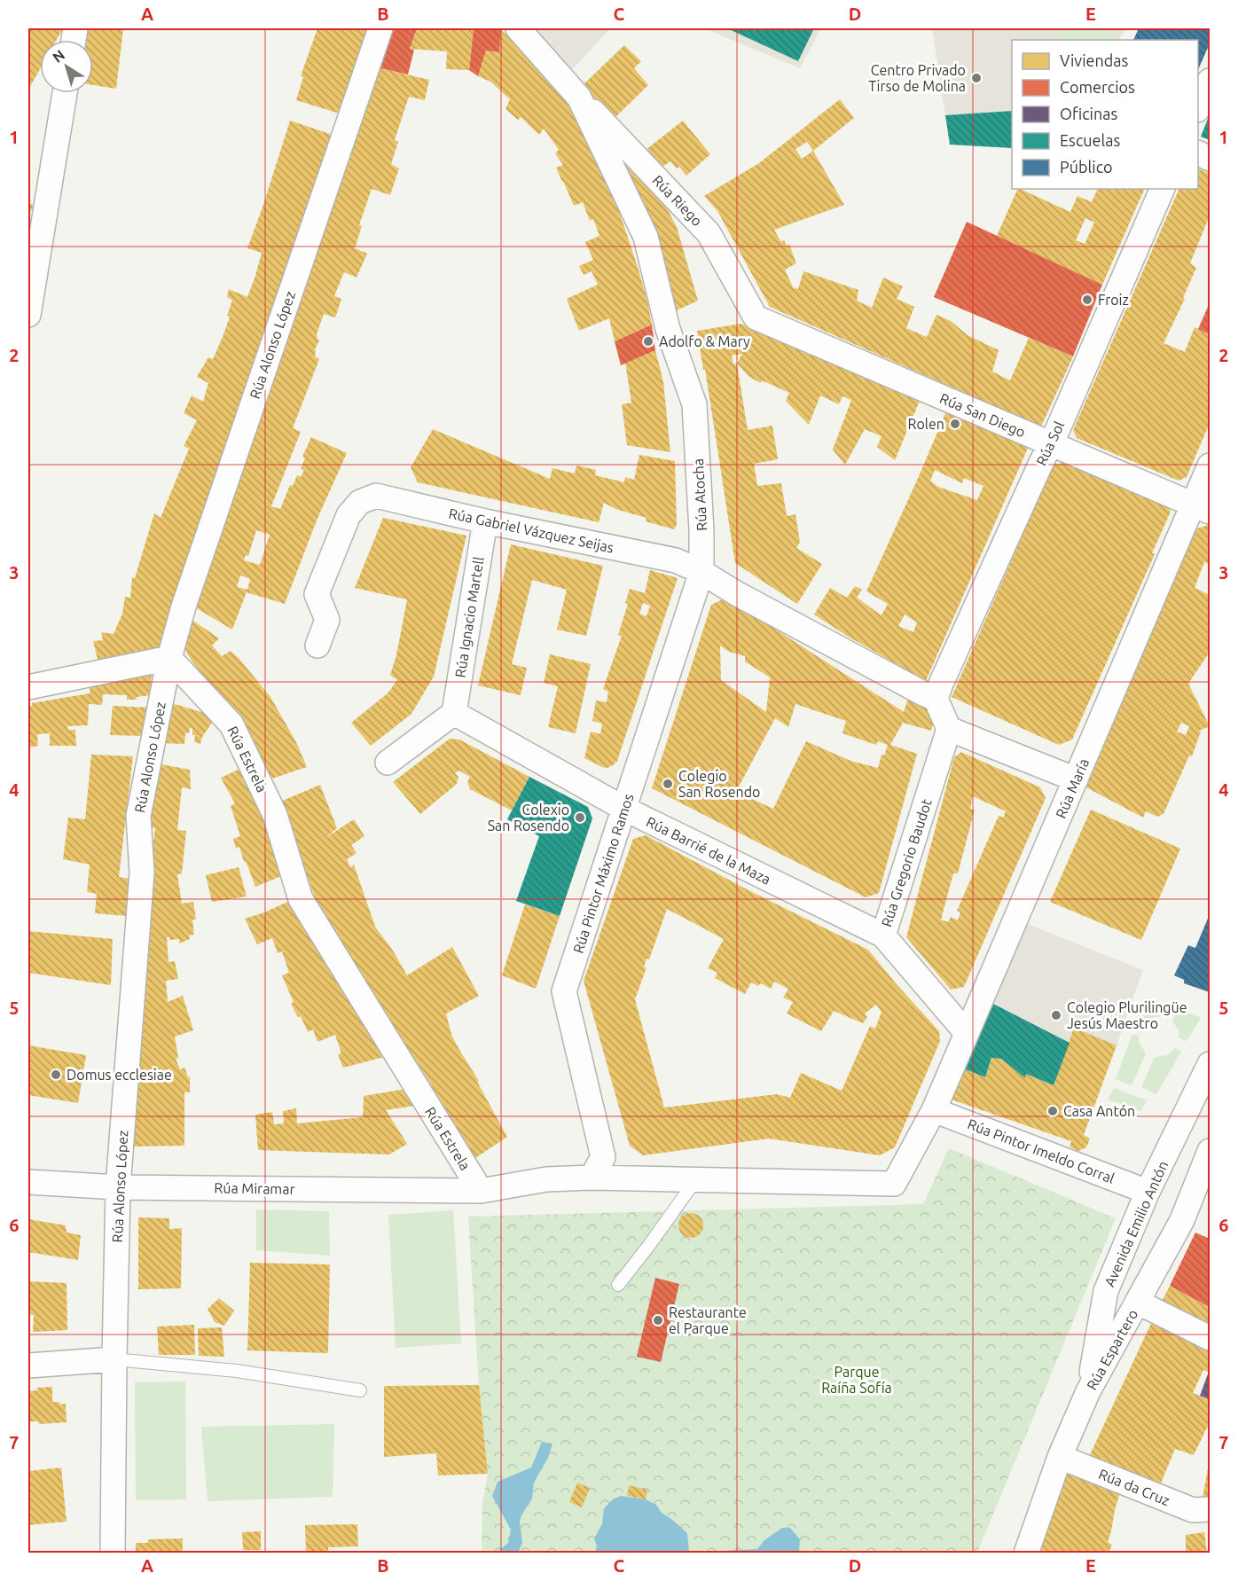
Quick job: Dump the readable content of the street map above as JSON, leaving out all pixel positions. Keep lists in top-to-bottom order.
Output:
{
  "streets": {
    "street": [
      "Rúa Riego",
      "Rúa Alonso López",
      "Rúa San Diego",
      "Rúa Sol",
      "Rúa Atocha",
      "Rúa Gabriel Vázquez Seijas",
      "Rúa Ignacio Martell",
      "Rúa Estrela",
      "Rúa María",
      "Rúa Barrié de la Maza",
      "Rúa Gregorio Baudot",
      "Rúa Pintor Máximo Ramos",
      "Rúa Pintor Imeldo Corral",
      "Rúa Miramar",
      "Avenida Emilio Antón",
      "Rúa Espartero",
      "Rúa da Cruz"
    ]
  },
  "crossings": [
    ["Rúa Riego", "Rúa San Diego"],
    ["Rúa Riego", "Rúa Atocha"],
    ["Rúa Alonso López", "Rúa Estrela"],
    ["Rúa Alonso López", "Rúa Miramar"],
    ["Rúa San Diego", "Rúa Sol"],
    ["Rúa San Diego", "Rúa María"],
    ["Rúa Atocha", "Rúa Gabriel Vázquez Seijas"],
    ["Rúa Atocha", "Rúa Pintor Máximo Ramos"],
    ["Rúa Gabriel Vázquez Seijas", "Rúa Ignacio Martell"],
    ["Rúa Gabriel Vázquez Seijas", "Rúa Pintor Máximo Ramos"],
    ["Rúa Ignacio Martell", "Rúa Barrié de la Maza"],
    ["Rúa Estrela", "Rúa Miramar"],
    ["Rúa María", "Rúa Gregorio Baudot"],
    ["Rúa María", "Rúa Pintor Imeldo Corral"],
    ["Rúa Barrié de la Maza", "Rúa Gregorio Baudot"],
    ["Rúa Barrié de la Maza", "Rúa Pintor Máximo Ramos"],
    ["Rúa Pintor Imeldo Corral", "Avenida Emilio Antón"],
    ["Avenida Emilio Antón", "Rúa Espartero"],
    ["Rúa Espartero", "Rúa da Cruz"]
  ],
  "parks": ["Parque Raíña Sofía"],
  "places": [
    "Centro Privado Tirso de Molina",
    "Froiz",
    "Adolfo & Mary",
    "Rolen",
    "Colegio San Rosendo",
    "Colexio San Rosendo",
    "Colegio Plurilingüe Jesús Maestro",
    "Domus ecclesiae",
    "Casa Antón",
    "Restaurante el Parque"
  ],
  "legend": [
    "Viviendas",
    "Comercios",
    "Oficinas",
    "Escuelas",
    "Público"
  ],
  "north": "top left",
  "grid": {
    "columns": [
      "A",
      "B",
      "C",
      "D",
      "E"
    ],
    "rows": [
      "1",
      "2",
      "3",
      "4",
      "5",
      "6",
      "7"
    ]
  }
}
